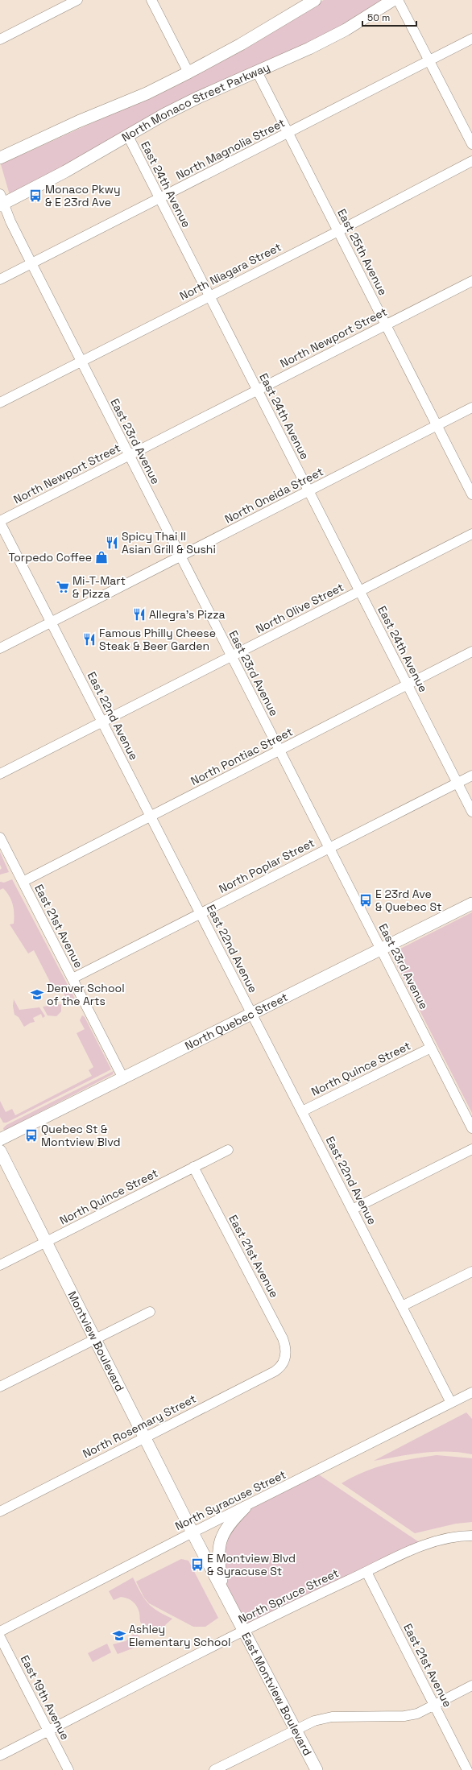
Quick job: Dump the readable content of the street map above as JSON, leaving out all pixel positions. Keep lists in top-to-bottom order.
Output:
{
  "streets": {
    "main road": [
      "North Monaco Street Parkway",
      "North Quebec Street",
      "Montview Boulevard",
      "East Montview Boulevard"
    ],
    "street": [
      "North Magnolia Street",
      "East 24th Avenue",
      "East 25th Avenue",
      "North Niagara Street",
      "North Newport Street",
      "East 23rd Avenue",
      "North Oneida Street",
      "North Olive Street",
      "East 22nd Avenue",
      "North Pontiac Street",
      "North Poplar Street",
      "East 21st Avenue",
      "North Quince Street",
      "North Rosemary Street",
      "North Syracuse Street",
      "North Spruce Street",
      "East 19th Avenue"
    ]
  },
  "crossings": [
    ["North Monaco Street Parkway", "East 24th Avenue"],
    ["North Monaco Street Parkway", "East 25th Avenue"],
    ["North Monaco Street Parkway", "East 23rd Avenue"],
    ["North Magnolia Street", "East 24th Avenue"],
    ["North Magnolia Street", "East 25th Avenue"],
    ["North Magnolia Street", "East 23rd Avenue"],
    ["East 24th Avenue", "North Niagara Street"],
    ["East 24th Avenue", "North Newport Street"],
    ["East 24th Avenue", "North Oneida Street"],
    ["East 24th Avenue", "North Olive Street"],
    ["East 24th Avenue", "North Pontiac Street"],
    ["East 24th Avenue", "North Poplar Street"],
    ["East 25th Avenue", "North Niagara Street"],
    ["East 25th Avenue", "North Newport Street"],
    ["East 25th Avenue", "North Oneida Street"],
    ["North Niagara Street", "East 23rd Avenue"],
    ["North Newport Street", "East 23rd Avenue"],
    ["North Newport Street", "East 22nd Avenue"],
    ["East 23rd Avenue", "North Oneida Street"],
    ["East 23rd Avenue", "North Olive Street"],
    ["East 23rd Avenue", "North Pontiac Street"],
    ["East 23rd Avenue", "North Poplar Street"],
    ["East 23rd Avenue", "North Quebec Street"],
    ["East 23rd Avenue", "North Quince Street"],
    ["North Oneida Street", "East 22nd Avenue"],
    ["North Olive Street", "East 22nd Avenue"],
    ["East 22nd Avenue", "North Pontiac Street"],
    ["East 22nd Avenue", "North Poplar Street"],
    ["East 22nd Avenue", "North Quebec Street"],
    ["East 22nd Avenue", "North Quince Street"],
    ["East 22nd Avenue", "North Syracuse Street"],
    ["North Pontiac Street", "East 21st Avenue"],
    ["North Poplar Street", "East 21st Avenue"],
    ["East 21st Avenue", "North Quebec Street"],
    ["East 21st Avenue", "North Quince Street"],
    ["East 21st Avenue", "North Rosemary Street"],
    ["East 21st Avenue", "North Spruce Street"],
    ["North Quince Street", "Montview Boulevard"],
    ["Montview Boulevard", "North Rosemary Street"],
    ["Montview Boulevard", "North Syracuse Street"],
    ["Montview Boulevard", "East Montview Boulevard"],
    ["North Syracuse Street", "East Montview Boulevard"],
    ["North Spruce Street", "East Montview Boulevard"],
    ["North Spruce Street", "East 19th Avenue"]
  ],
  "places": {
    "bus stop": [
      "Monaco Pkwy & E 23rd Ave",
      "E 23rd Ave & Quebec St",
      "Quebec St & Montview Blvd",
      "E Montview Blvd & Syracuse St"
    ],
    "restaurant": ["Spicy Thai II Asian Grill & Sushi", "Allegra's Pizza", "Famous Philly Cheese Steak & Beer Garden"],
    "shop": ["Torpedo Coffee"],
    "supermarket": ["Mi-T-Mart & Pizza"],
    "school or university": ["Denver School of the Arts", "Ashley Elementary School"]
  },
  "scale_bar": "50 m"
}
